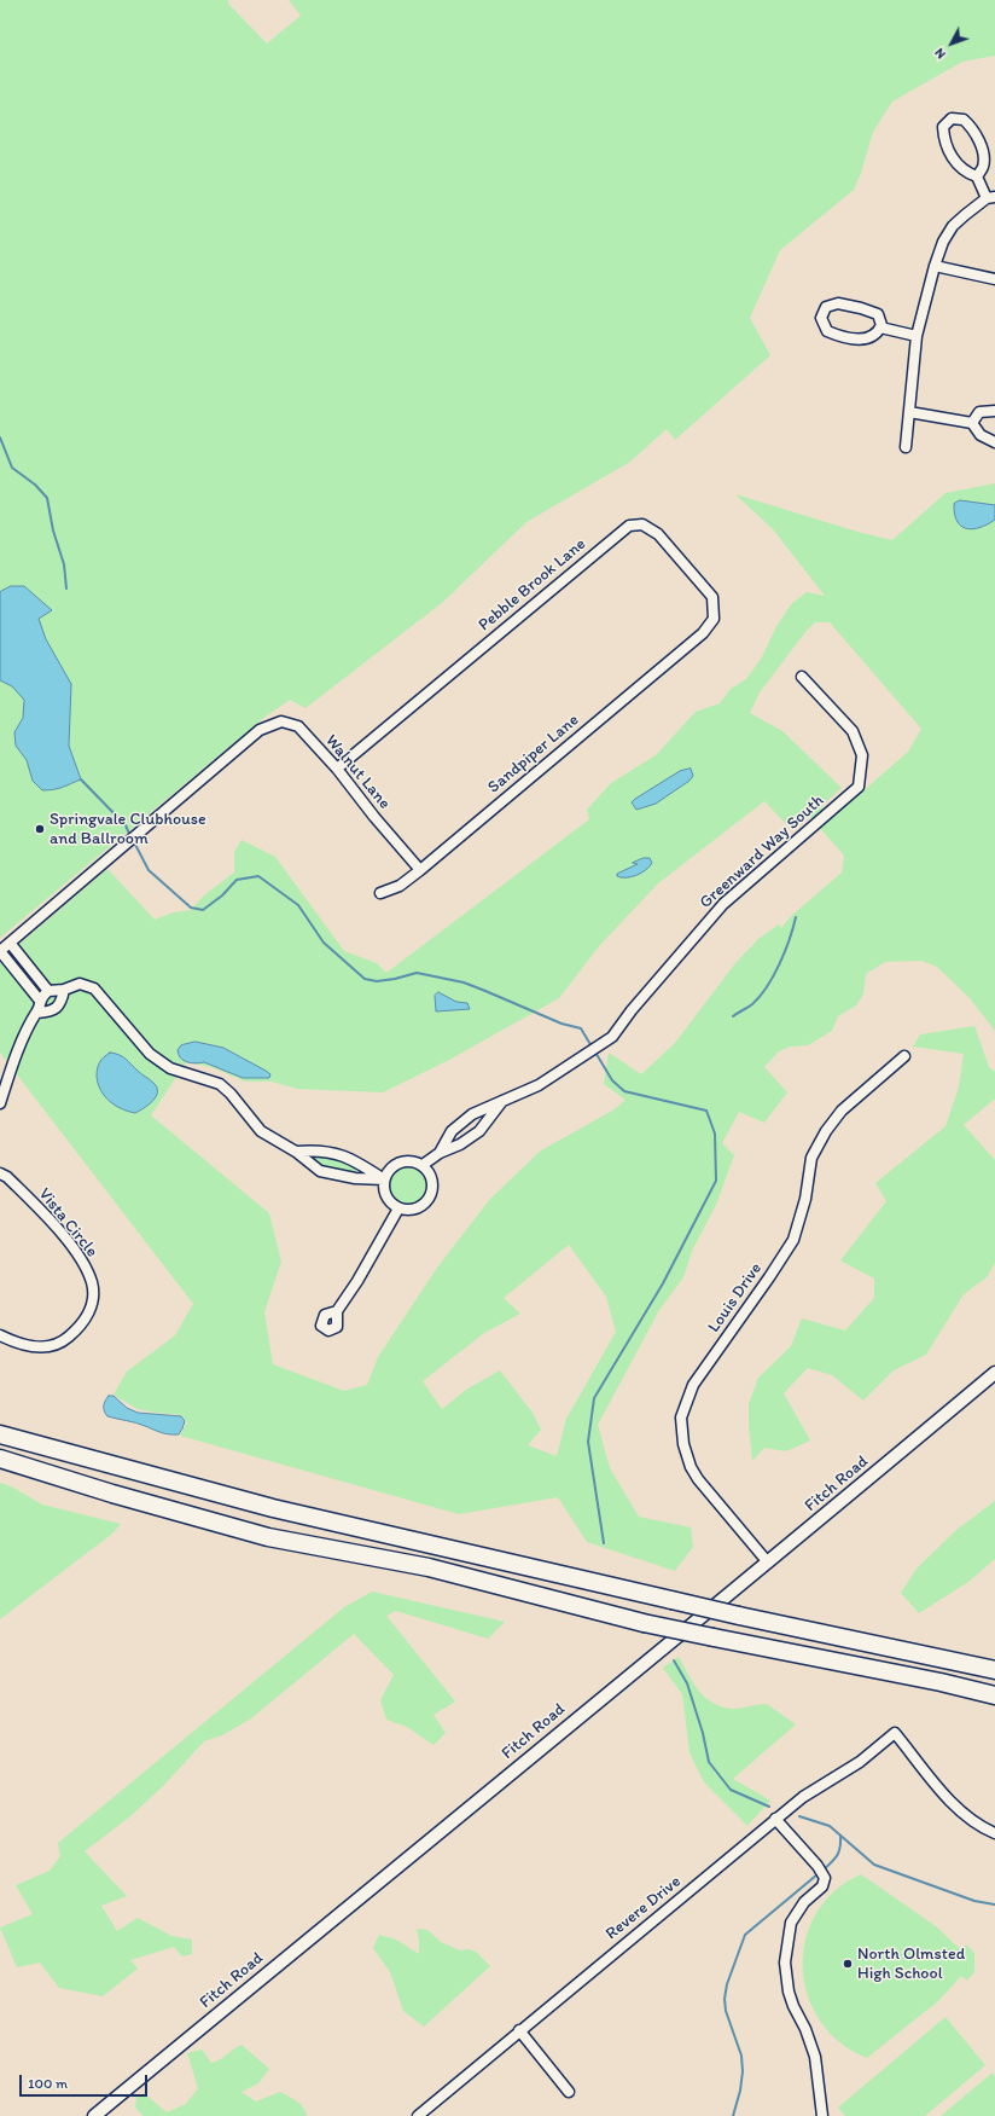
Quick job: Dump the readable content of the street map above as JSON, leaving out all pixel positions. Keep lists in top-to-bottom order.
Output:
{
  "streets": {
    "street": [
      "Pebble Brook Lane",
      "Sandpiper Lane",
      "Walnut Lane",
      "Greenward Way South",
      "Vista Circle",
      "Louis Drive",
      "Fitch Road",
      "Revere Drive"
    ]
  },
  "crossings": [
    ["Pebble Brook Lane", "Sandpiper Lane"],
    ["Pebble Brook Lane", "Walnut Lane"],
    ["Sandpiper Lane", "Walnut Lane"],
    ["Louis Drive", "Fitch Road"]
  ],
  "places": ["Springvale Clubhouse and Ballroom", "North Olmsted High School"],
  "scale_bar": "100 m",
  "north": "bottom left"
}
